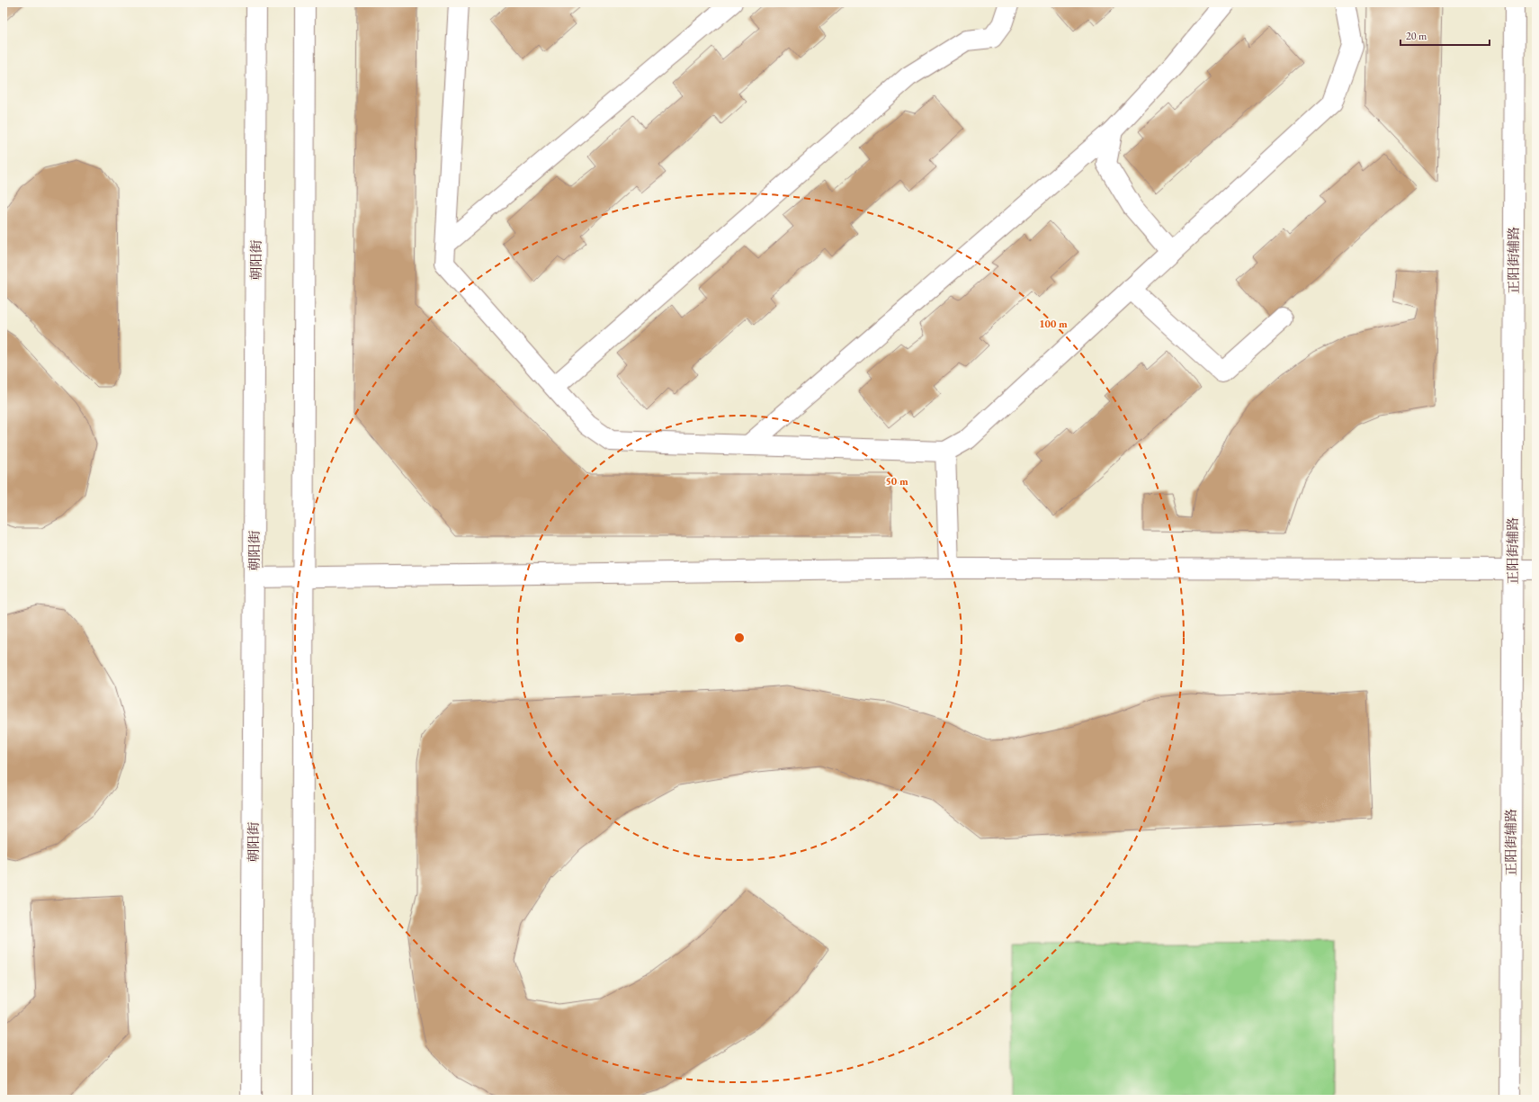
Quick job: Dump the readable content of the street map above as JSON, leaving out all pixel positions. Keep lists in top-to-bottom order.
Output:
{
  "streets": {
    "street": ["朝阳街", "正阳街辅路"]
  },
  "scale_bar": "20 m",
  "rings": ["100 m", "50 m"]
}
